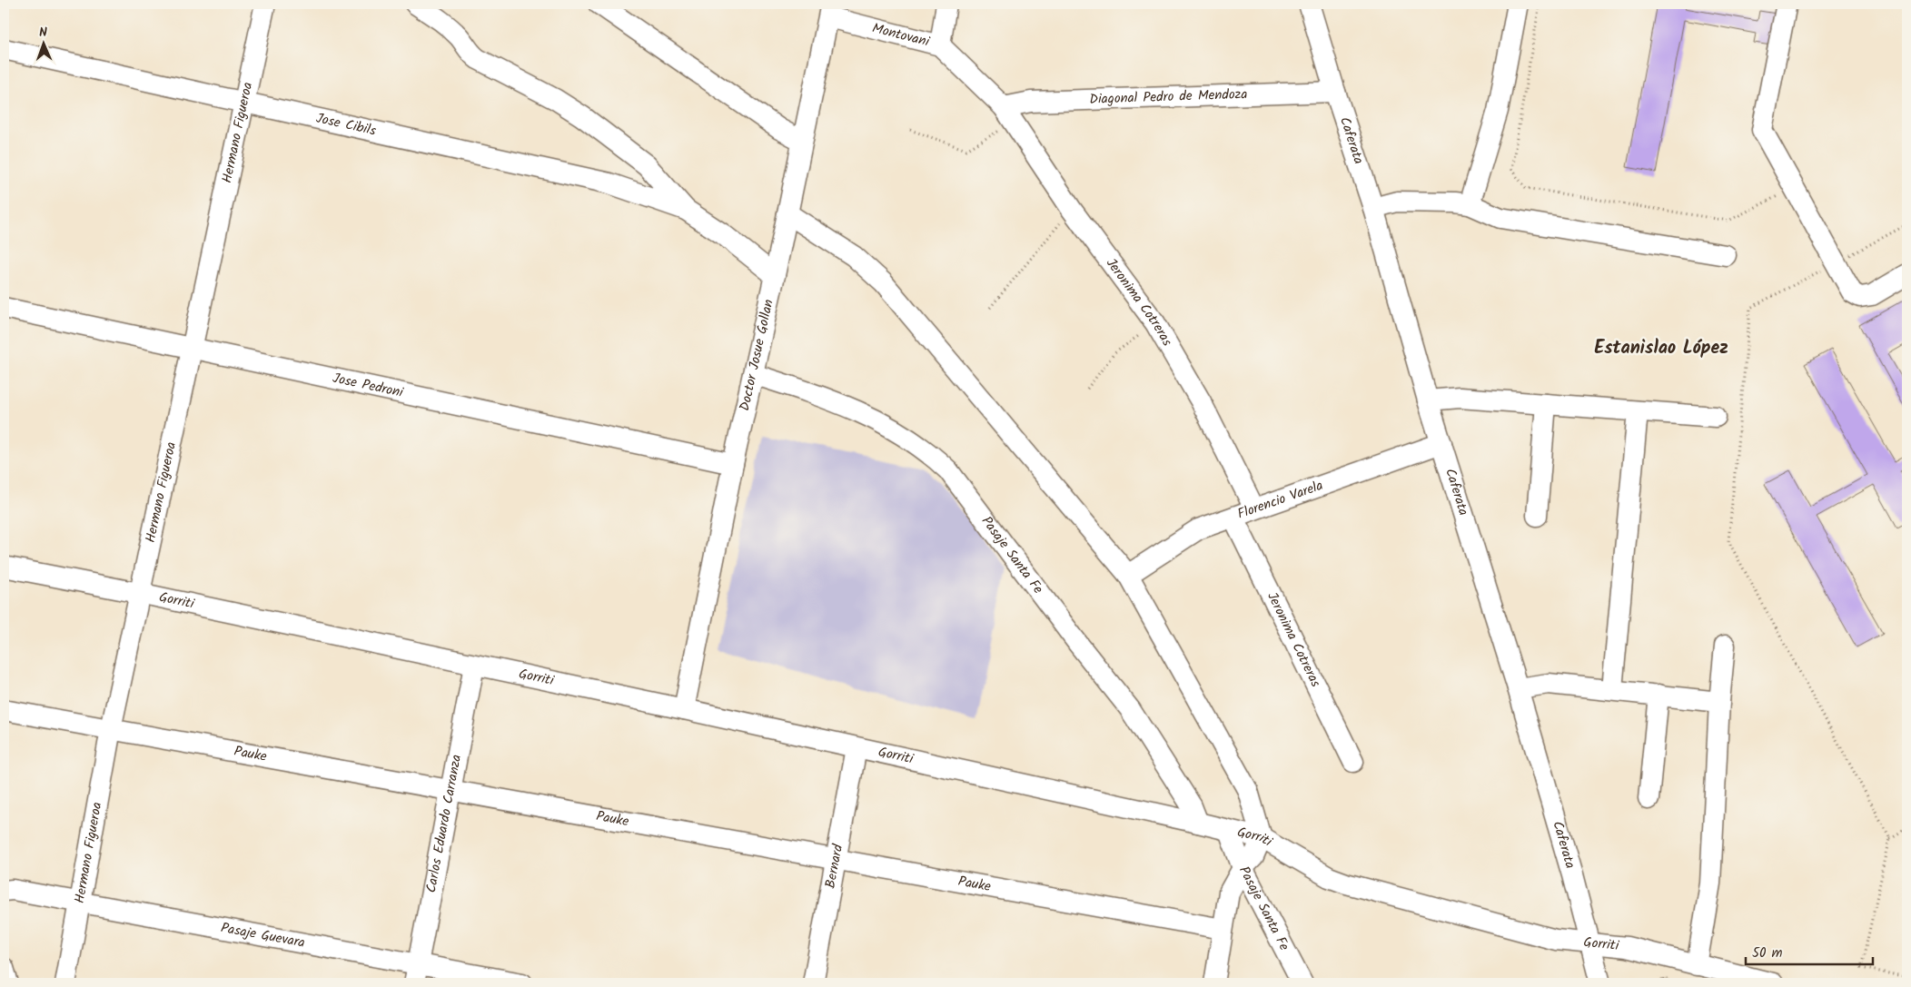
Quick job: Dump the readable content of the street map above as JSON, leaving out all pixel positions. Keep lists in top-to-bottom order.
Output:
{
  "streets": {
    "street": [
      "Montovani",
      "Diagonal Pedro de Mendoza",
      "Jose Cibils",
      "Hermano Figueroa",
      "Caferata",
      "Jeronima Cotreras",
      "Doctor Josue Gollan",
      "Jose Pedroni",
      "Florencio Varela",
      "Pasaje Santa Fe",
      "Gorriti",
      "Pauke",
      "Carlos Eduardo Carranza",
      "Bernard",
      "Pasaje Guevara"
    ]
  },
  "crossings": [
    ["Montovani", "Diagonal Pedro de Mendoza"],
    ["Montovani", "Jeronima Cotreras"],
    ["Montovani", "Doctor Josue Gollan"],
    ["Diagonal Pedro de Mendoza", "Caferata"],
    ["Diagonal Pedro de Mendoza", "Jeronima Cotreras"],
    ["Jose Cibils", "Hermano Figueroa"],
    ["Hermano Figueroa", "Jose Pedroni"],
    ["Hermano Figueroa", "Gorriti"],
    ["Hermano Figueroa", "Pauke"],
    ["Hermano Figueroa", "Pasaje Guevara"],
    ["Caferata", "Florencio Varela"],
    ["Caferata", "Gorriti"],
    ["Jeronima Cotreras", "Florencio Varela"],
    ["Doctor Josue Gollan", "Jose Pedroni"],
    ["Doctor Josue Gollan", "Pasaje Santa Fe"],
    ["Doctor Josue Gollan", "Gorriti"],
    ["Pasaje Santa Fe", "Gorriti"],
    ["Gorriti", "Carlos Eduardo Carranza"],
    ["Gorriti", "Bernard"],
    ["Pauke", "Carlos Eduardo Carranza"],
    ["Pauke", "Bernard"],
    ["Carlos Eduardo Carranza", "Pasaje Guevara"]
  ],
  "districts": ["Estanislao López"],
  "scale_bar": "50 m",
  "north": "top"
}
